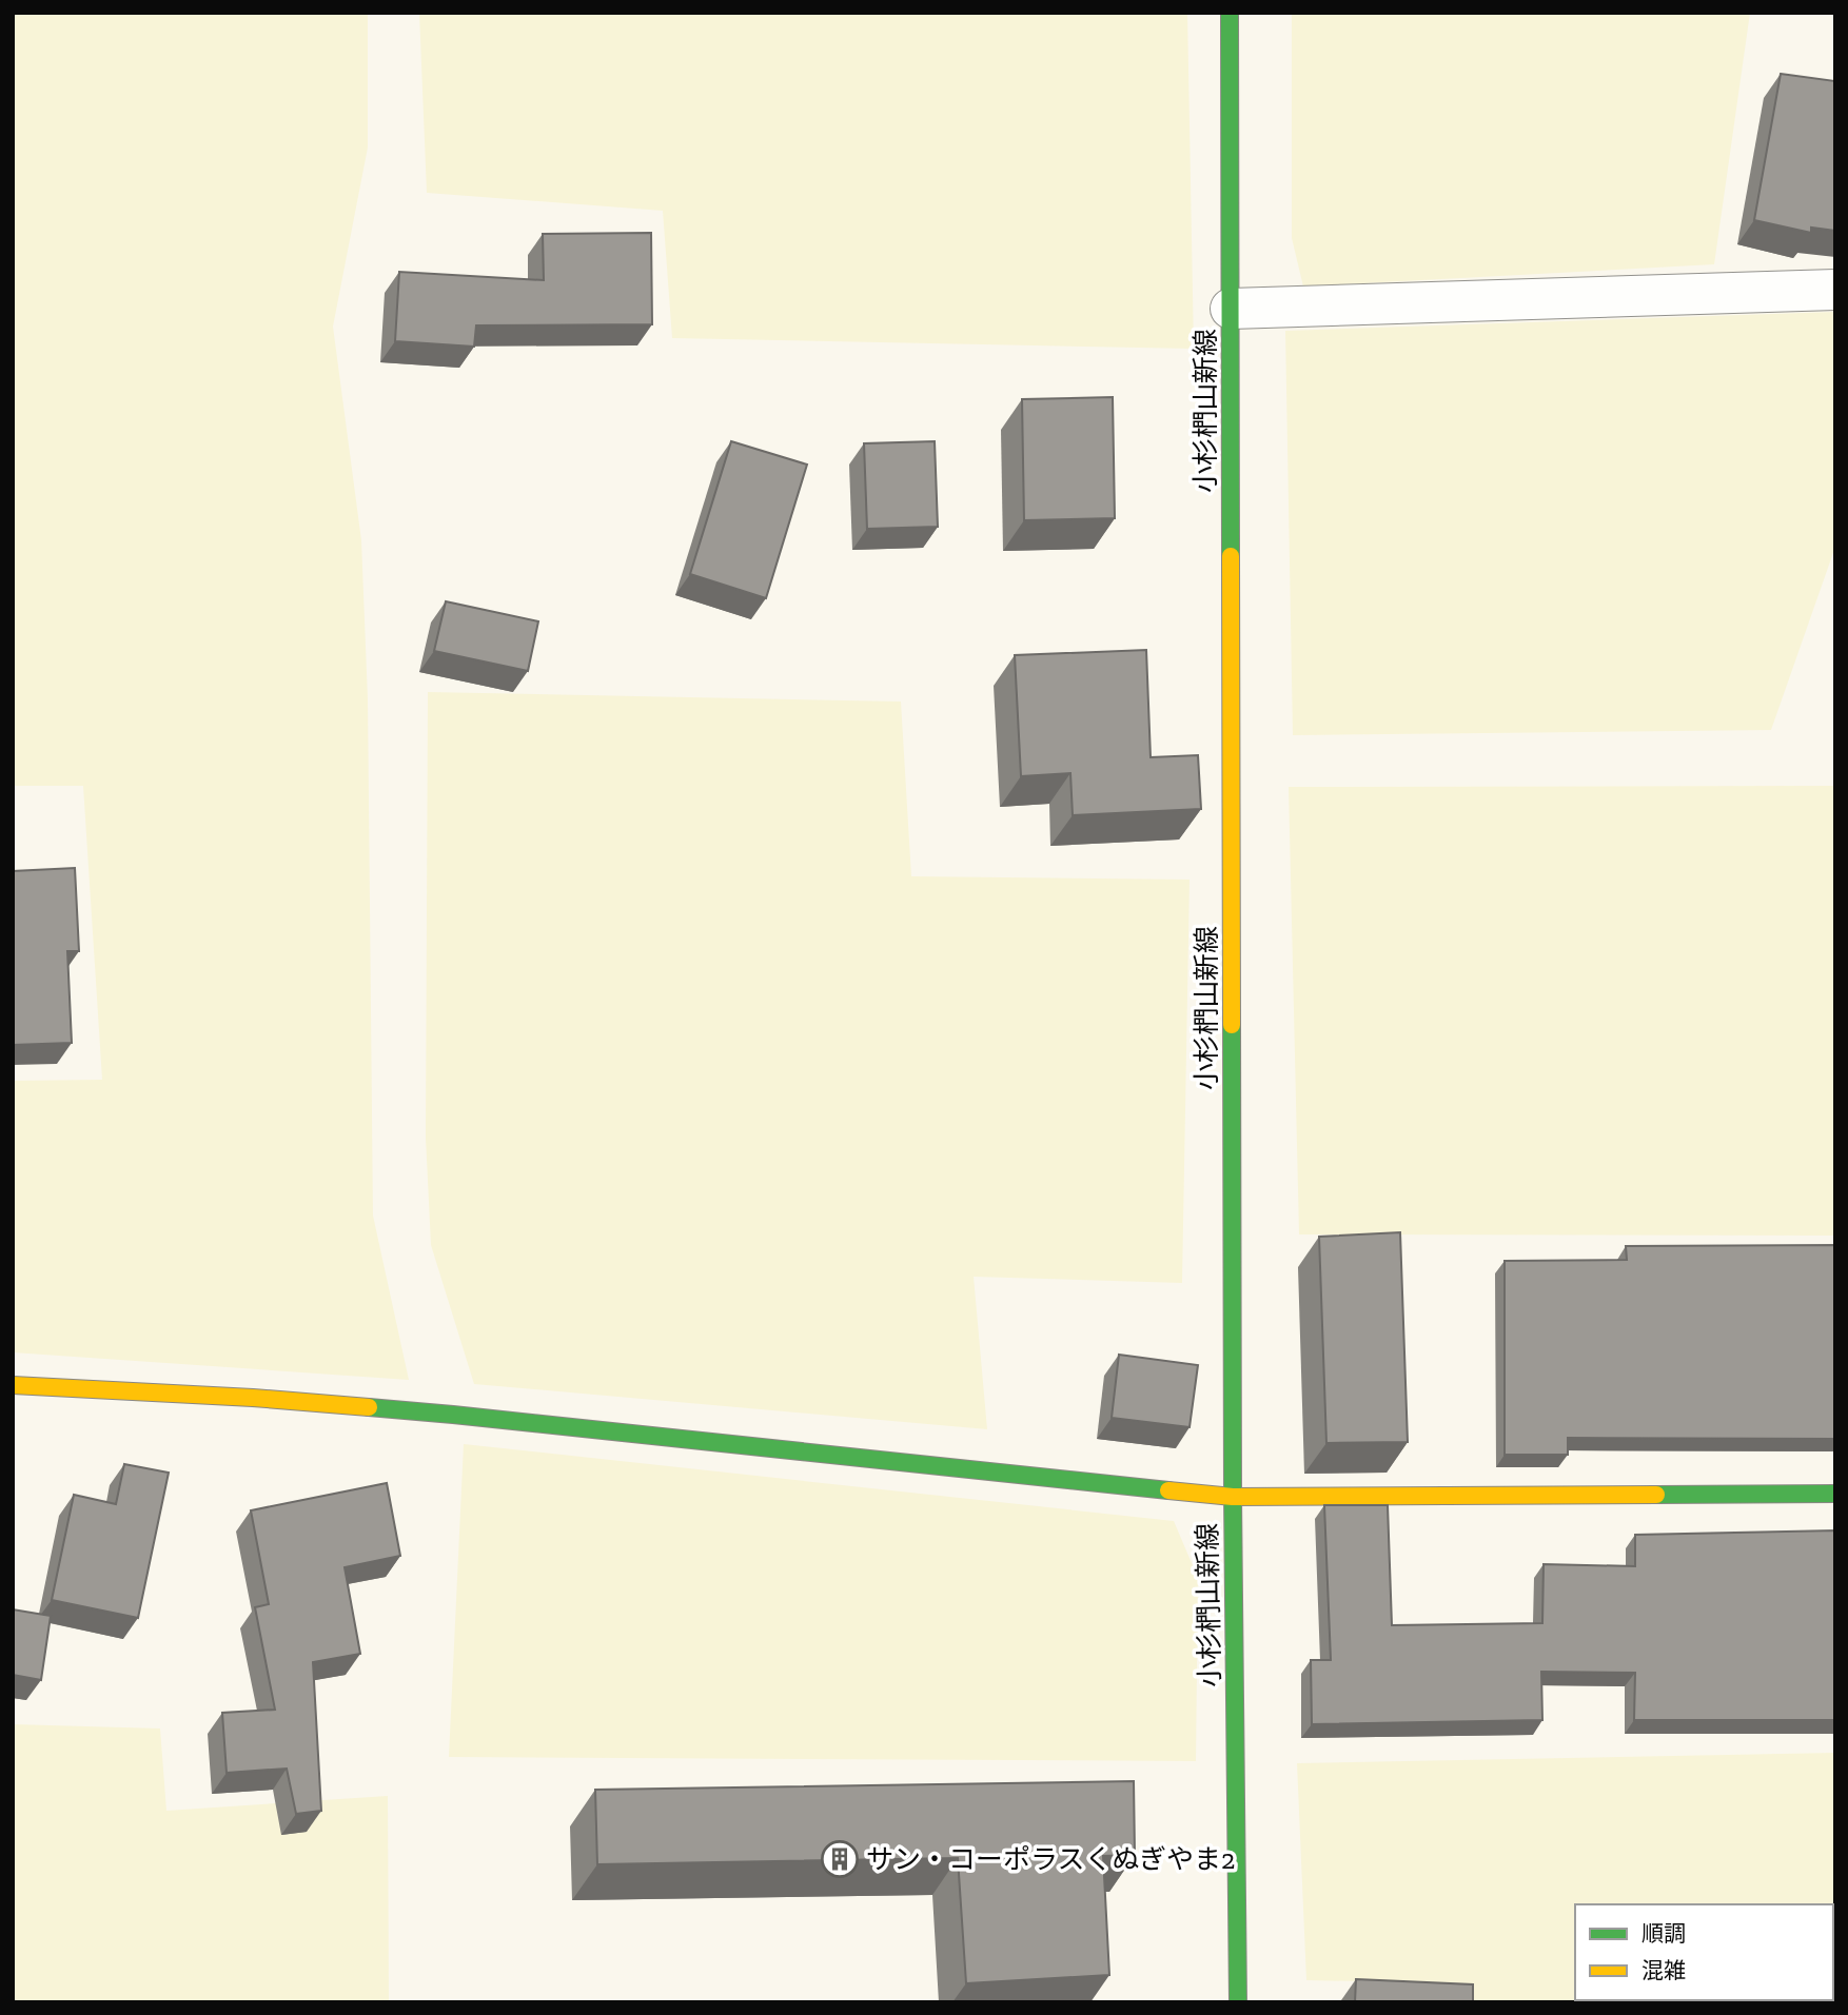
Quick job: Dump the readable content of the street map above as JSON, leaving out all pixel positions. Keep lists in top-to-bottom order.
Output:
{
  "streets": {
    "main road": ["小杉椚山新線"]
  },
  "places": {
    "building": ["サン・コーポラスくぬぎやま2"]
  },
  "legend": ["順調", "混雑"]
}
